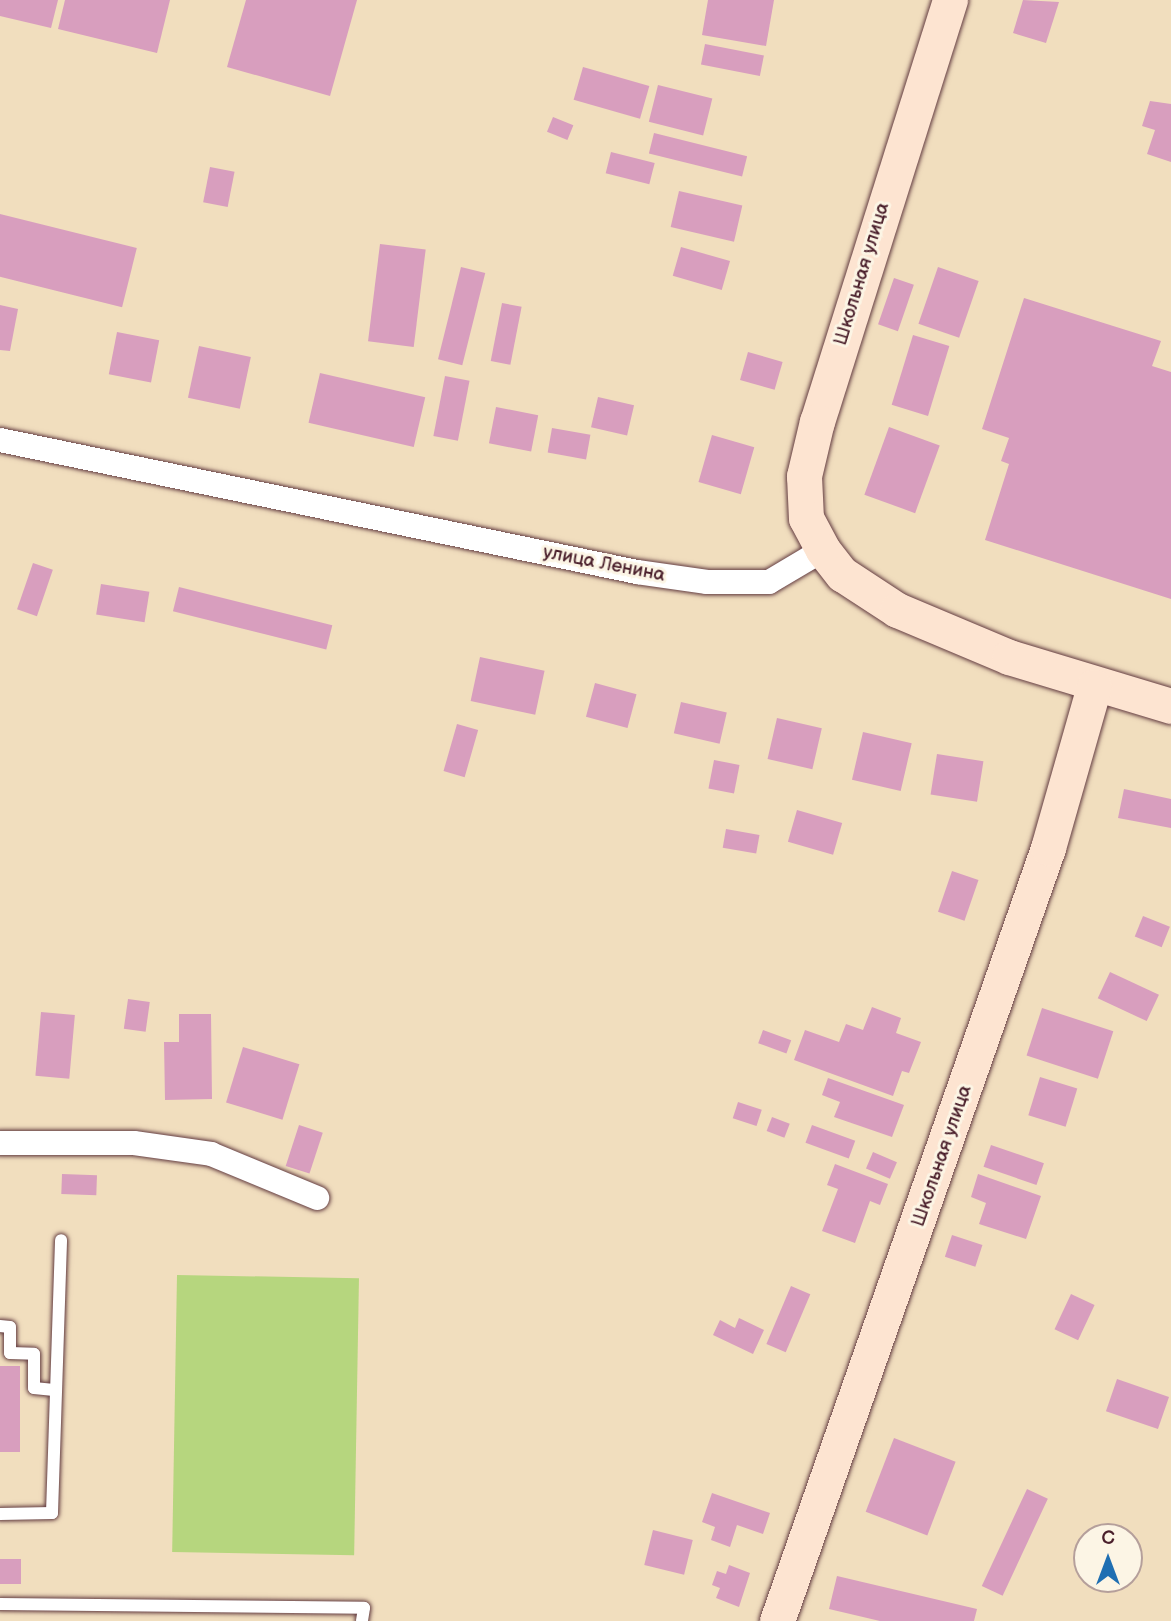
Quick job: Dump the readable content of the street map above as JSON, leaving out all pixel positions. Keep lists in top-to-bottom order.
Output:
{
  "streets": {
    "street": ["Школьная улица", "улица Ленина"]
  },
  "crossings": [
    ["Школьная улица", "улица Ленина"]
  ],
  "north": "top"
}
